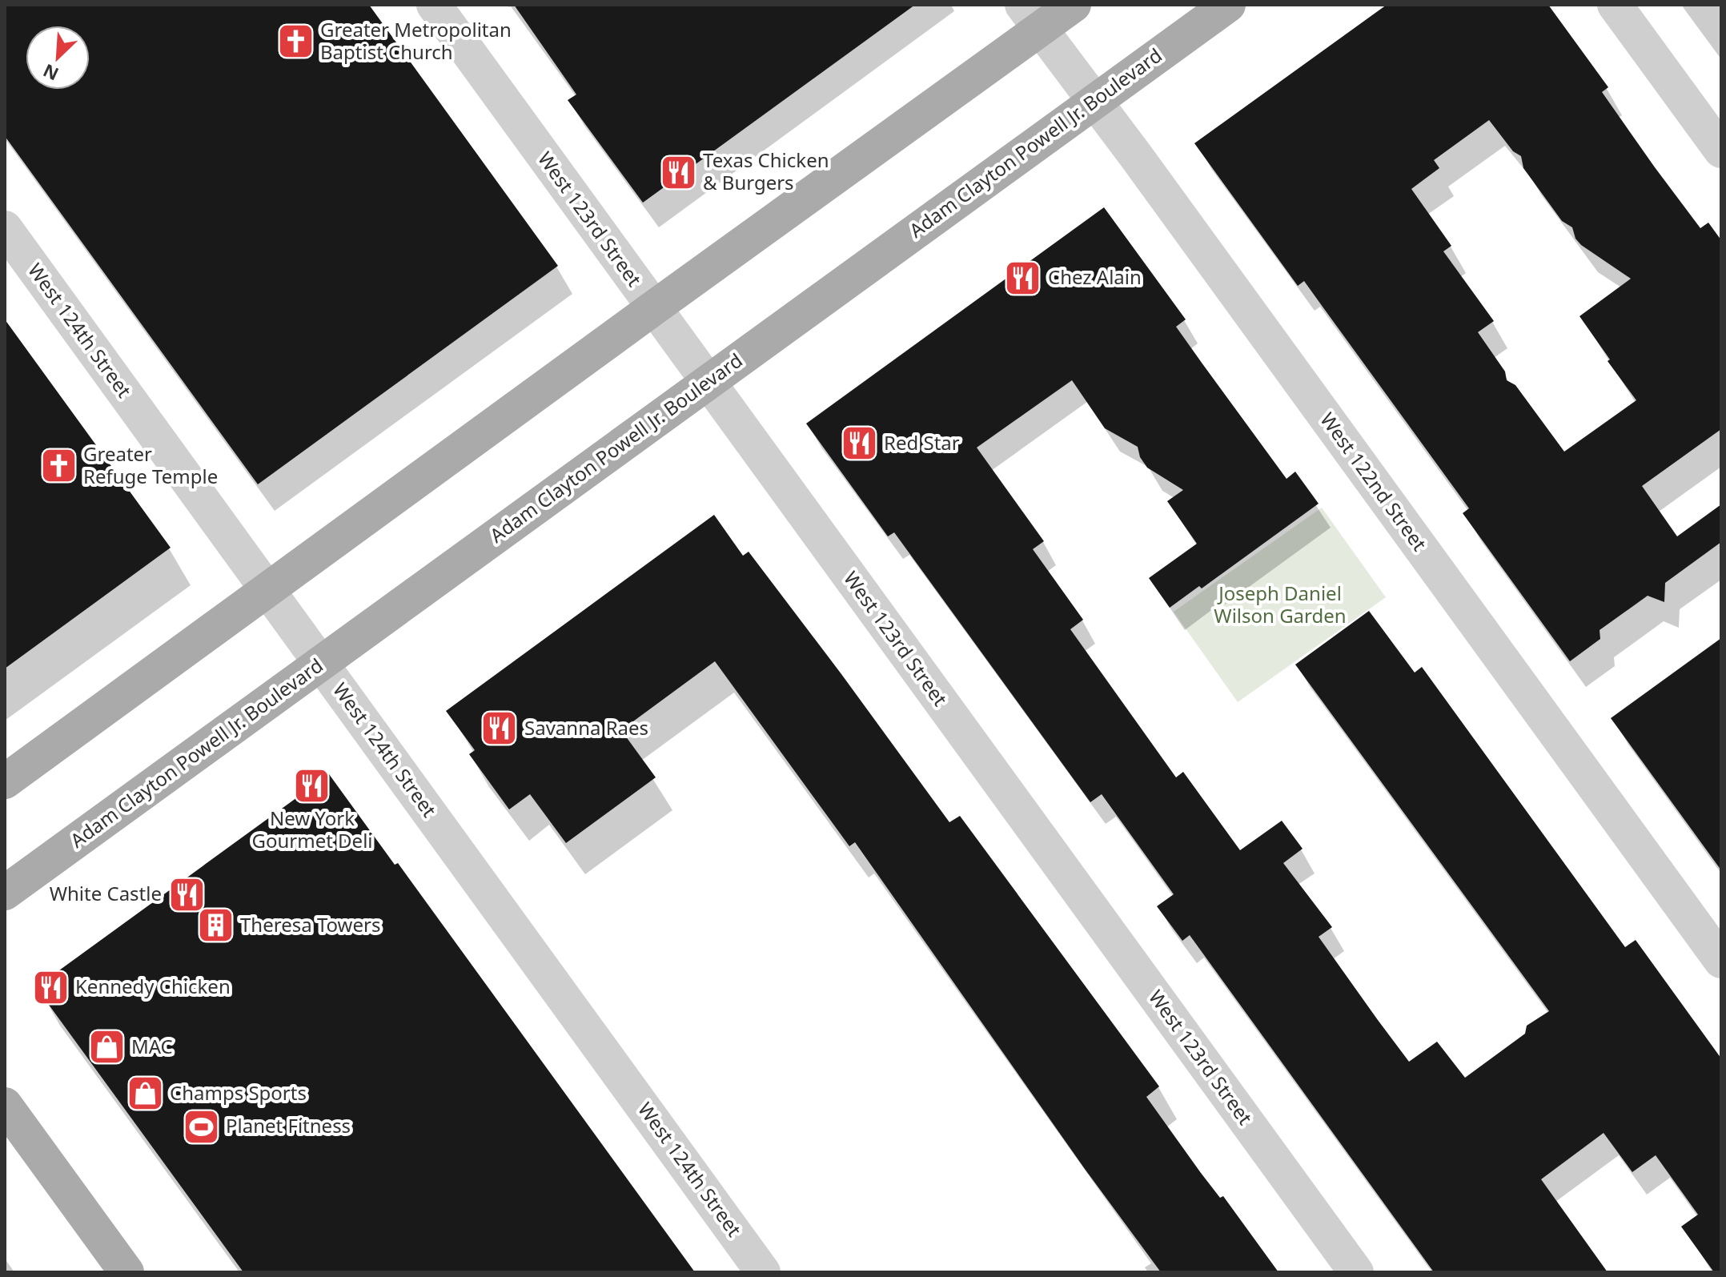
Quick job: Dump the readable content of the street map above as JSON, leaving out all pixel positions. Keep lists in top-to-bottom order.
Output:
{
  "streets": {
    "main road": ["Adam Clayton Powell Jr. Boulevard"],
    "street": ["West 123rd Street", "West 124th Street", "West 122nd Street"]
  },
  "crossings": [
    ["Adam Clayton Powell Jr. Boulevard", "West 123rd Street"],
    ["Adam Clayton Powell Jr. Boulevard", "West 124th Street"],
    ["Adam Clayton Powell Jr. Boulevard", "West 122nd Street"]
  ],
  "parks": ["Joseph Daniel Wilson Garden"],
  "places": {
    "church": ["Greater Metropolitan Baptist Church", "Greater Refuge Temple"],
    "restaurant": [
      "Texas Chicken & Burgers",
      "Chez Alain",
      "Red Star",
      "Savanna Raes",
      "New York Gourmet Deli",
      "White Castle",
      "Kennedy Chicken"
    ],
    "building": ["Theresa Towers"],
    "shop": ["MAC", "Champs Sports"],
    "sports": ["Planet Fitness"]
  },
  "north": "bottom left"
}
